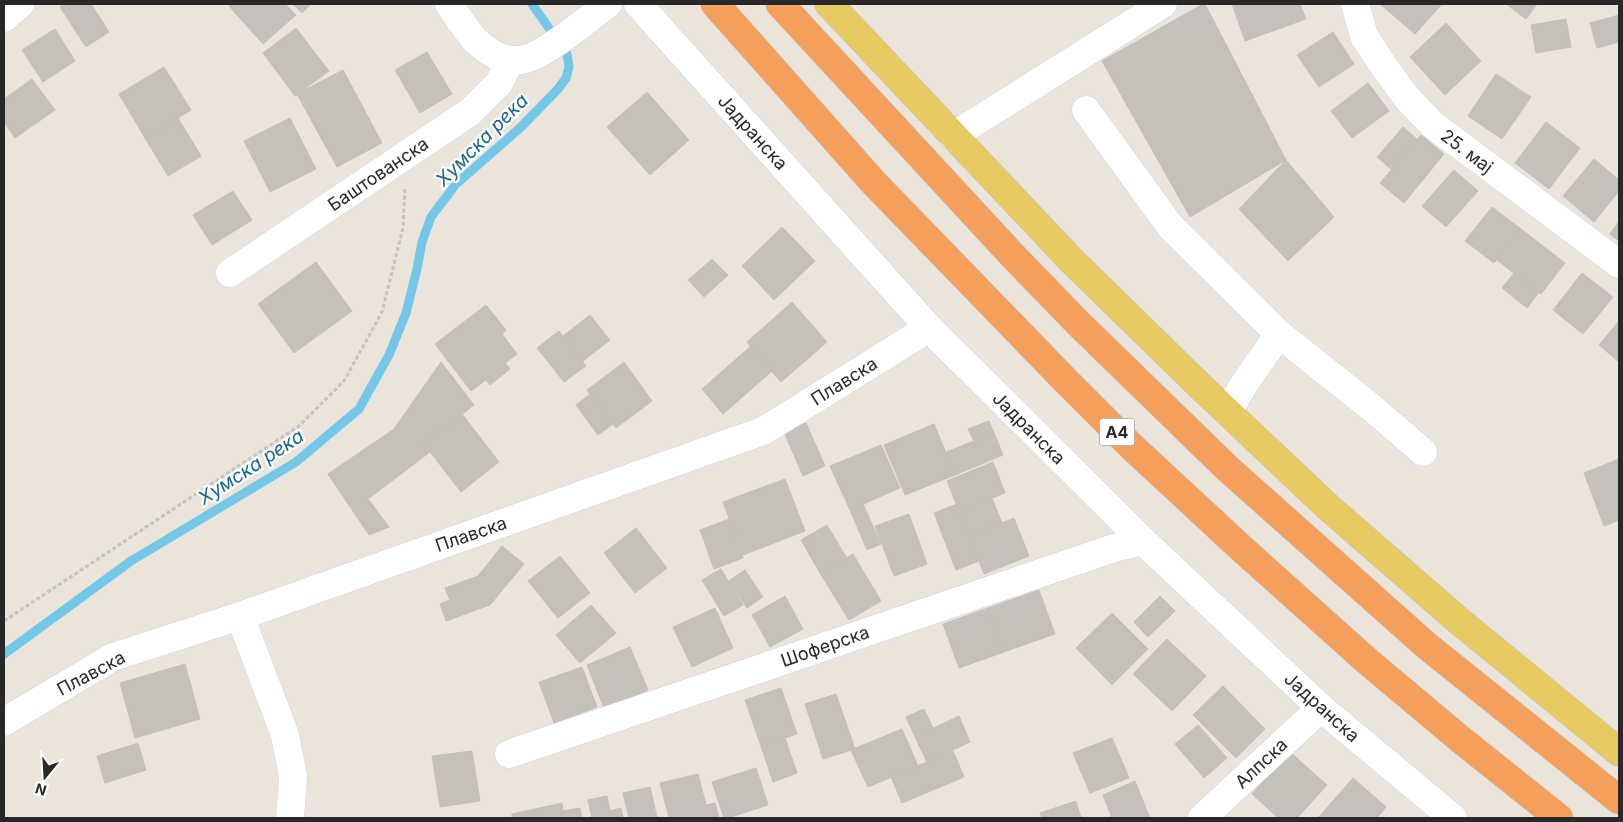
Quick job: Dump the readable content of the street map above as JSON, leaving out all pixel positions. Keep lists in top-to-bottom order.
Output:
{
  "streets": {
    "highway": ["A4"],
    "street": [
      "Јадранска",
      "25. мај",
      "Баштованска",
      "Плавска",
      "Шоферска",
      "Алпска"
    ]
  },
  "crossings": [
    ["Јадранска", "Плавска"],
    ["Јадранска", "Шоферска"],
    ["Јадранска", "Алпска"]
  ],
  "water": ["Хумска река"],
  "north": "bottom"
}
